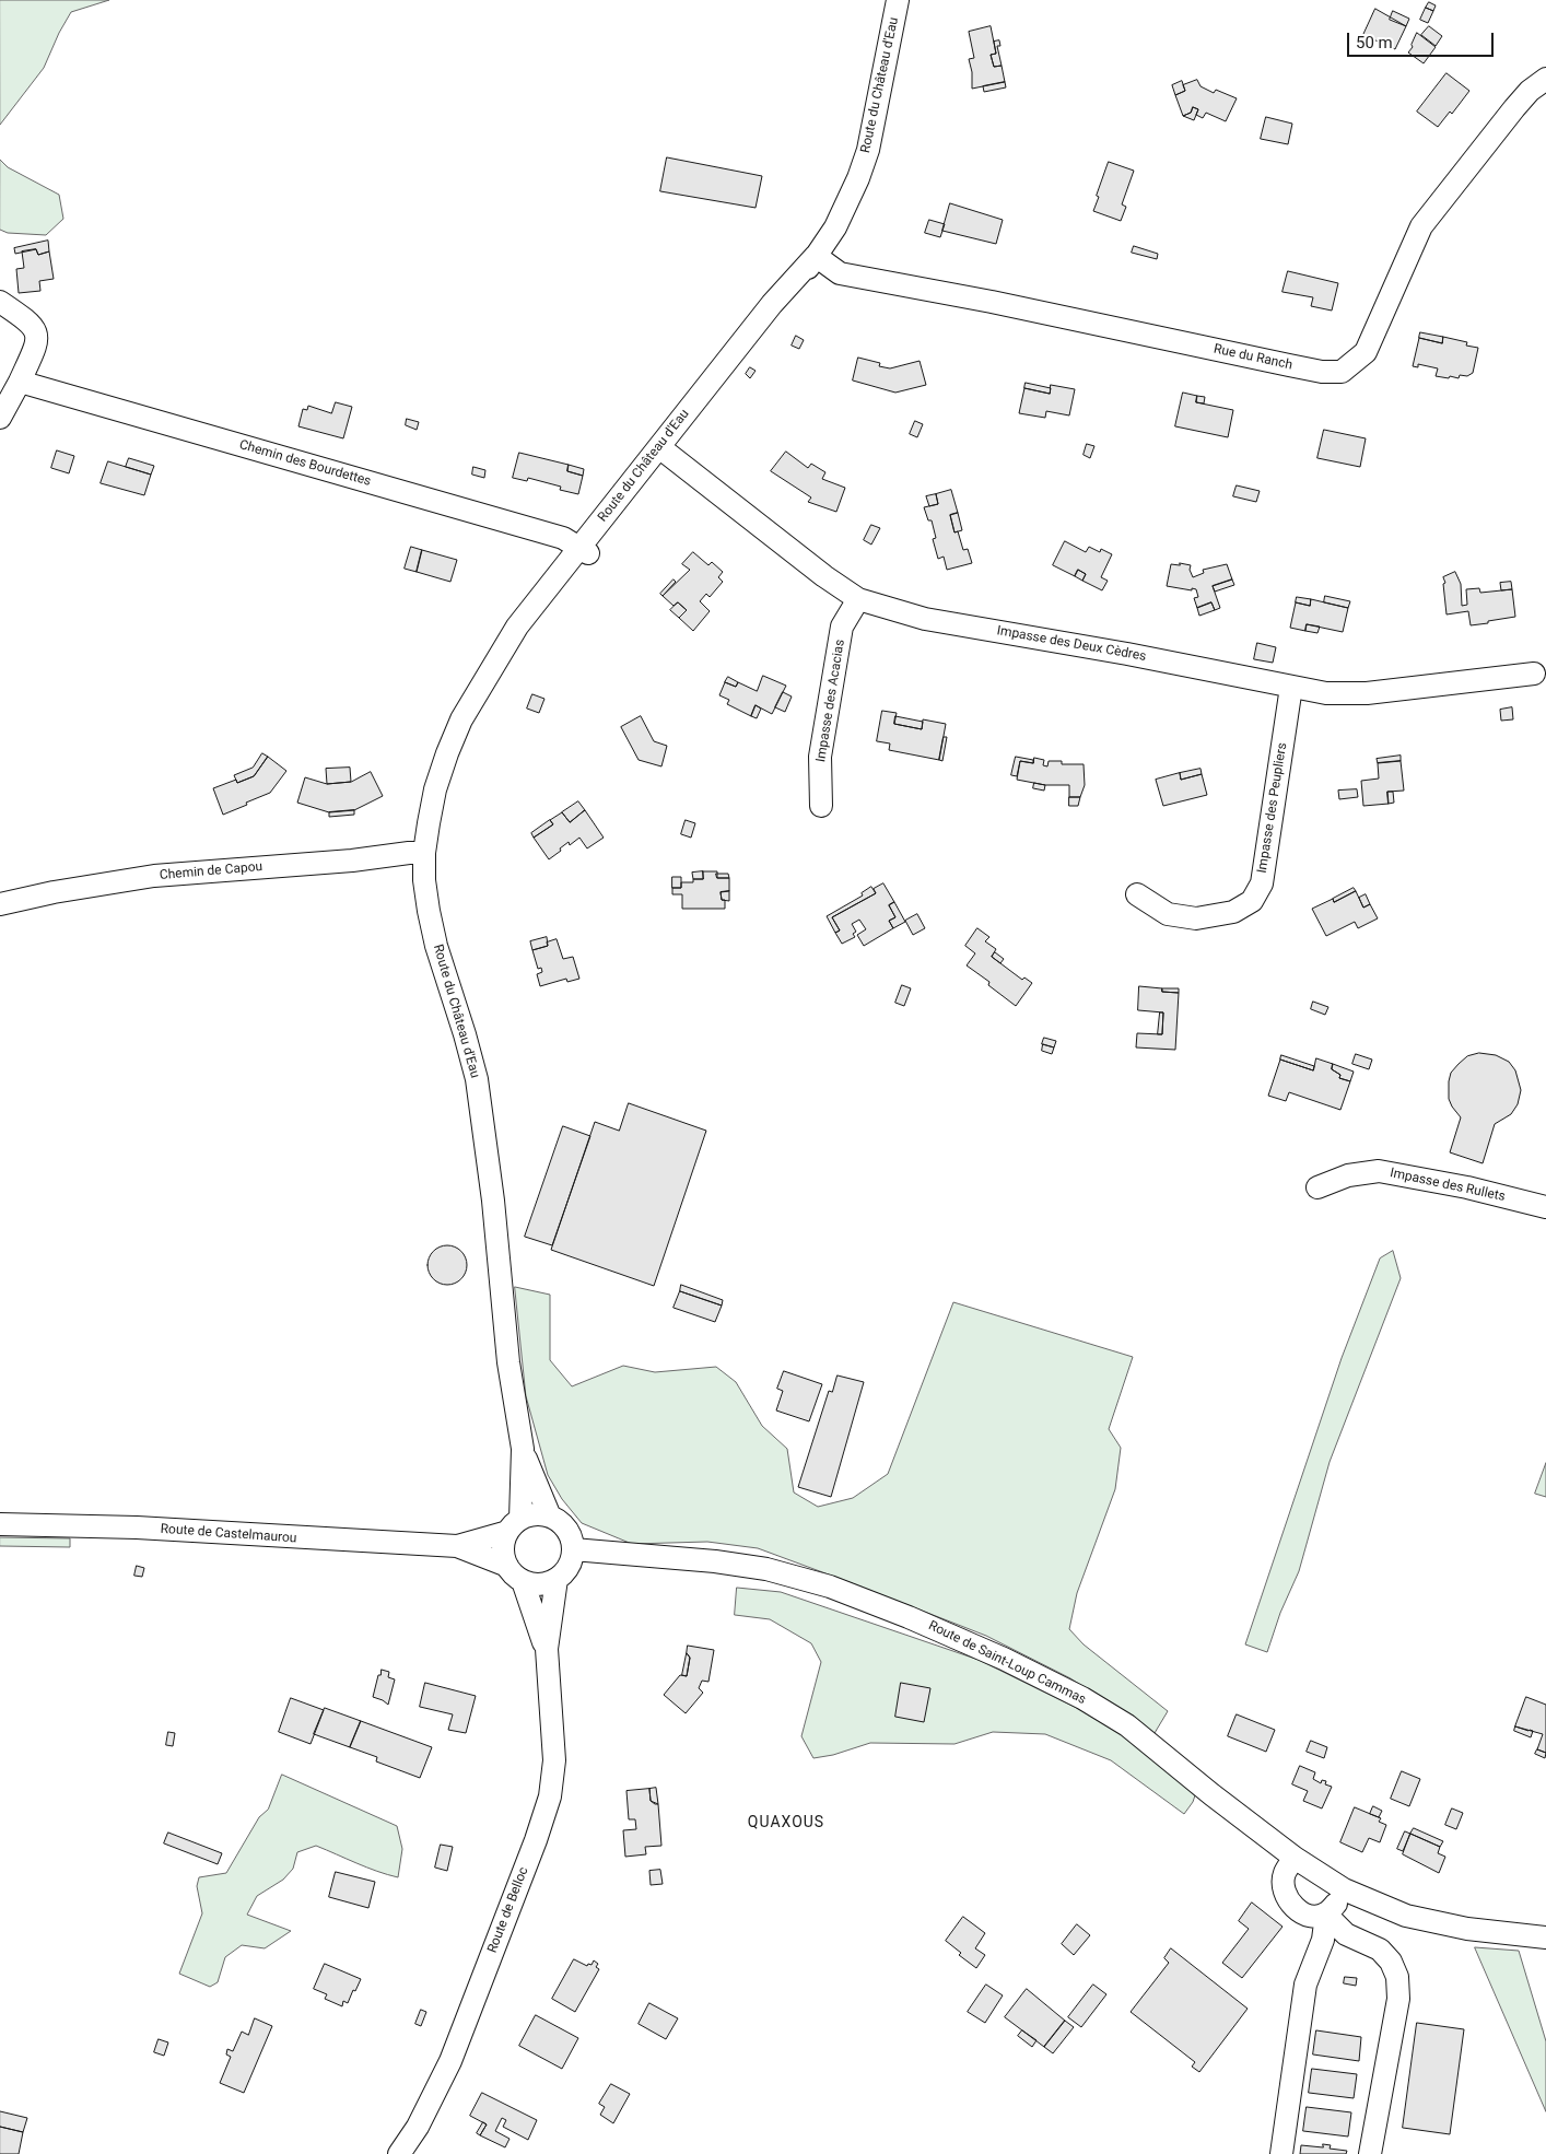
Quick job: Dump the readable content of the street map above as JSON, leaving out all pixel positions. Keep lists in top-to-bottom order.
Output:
{
  "streets": {
    "street": [
      "Route du Château d'Eau",
      "Rue du Ranch",
      "Chemin des Bourdettes",
      "Impasse des Deux Cèdres",
      "Impasse des Acacias",
      "Impasse des Peupliers",
      "Chemin de Capou",
      "Impasse des Rullets",
      "Route de Castelmaurou",
      "Route de Saint-Loup Cammas",
      "Route de Belloc"
    ]
  },
  "crossings": [
    ["Route du Château d'Eau", "Rue du Ranch"],
    ["Route du Château d'Eau", "Chemin des Bourdettes"],
    ["Route du Château d'Eau", "Impasse des Deux Cèdres"],
    ["Route du Château d'Eau", "Chemin de Capou"],
    ["Route du Château d'Eau", "Route de Castelmaurou"],
    ["Route du Château d'Eau", "Route de Saint-Loup Cammas"],
    ["Route du Château d'Eau", "Route de Belloc"],
    ["Impasse des Deux Cèdres", "Impasse des Acacias"],
    ["Impasse des Deux Cèdres", "Impasse des Peupliers"],
    ["Route de Castelmaurou", "Route de Saint-Loup Cammas"],
    ["Route de Castelmaurou", "Route de Belloc"],
    ["Route de Saint-Loup Cammas", "Route de Belloc"]
  ],
  "districts": ["QUAXOUS"],
  "scale_bar": "50 m"
}
